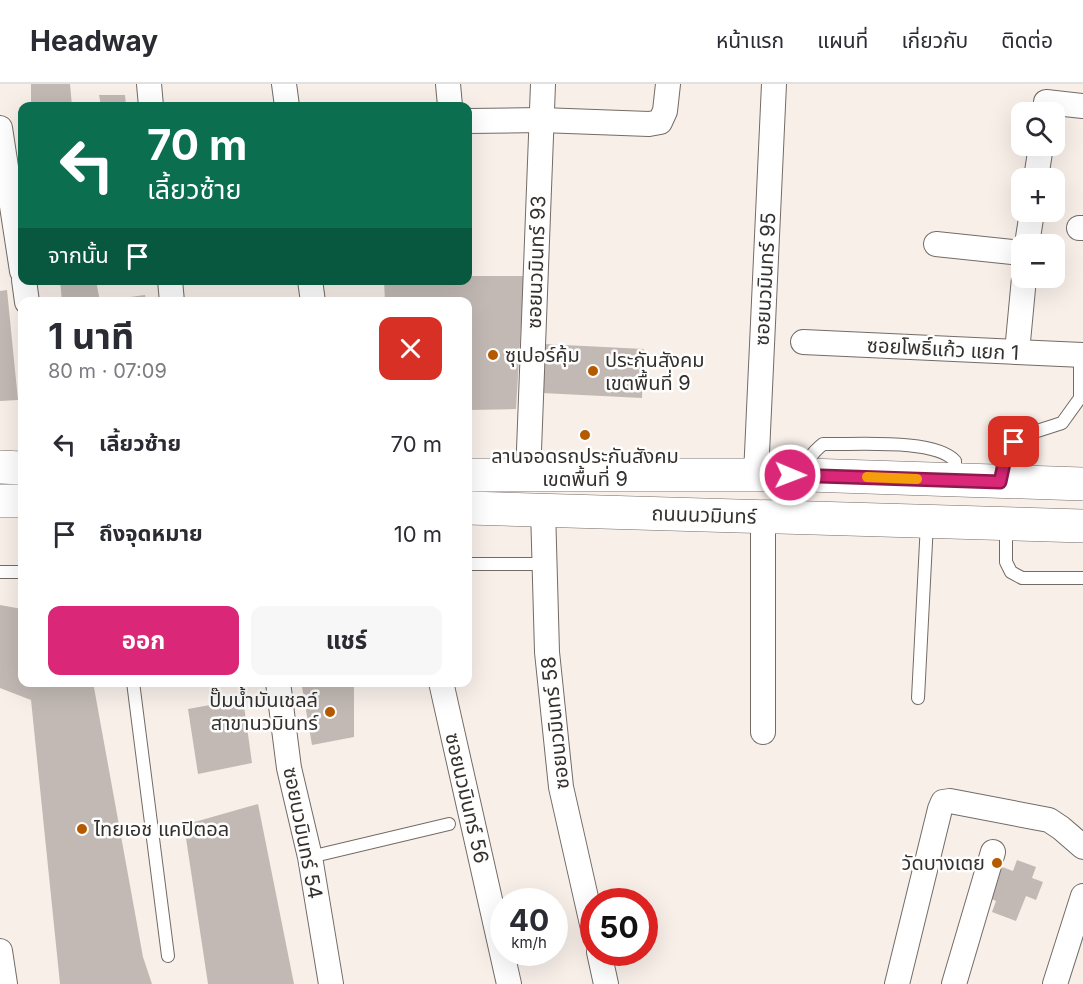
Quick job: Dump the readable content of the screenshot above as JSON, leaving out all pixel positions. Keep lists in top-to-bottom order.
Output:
{
  "streets": {
    "main road": ["ถนนนวมินทร์"],
    "street": [
      "ซอยนวมินทร์ 93",
      "ซอยนวมินทร์ 95",
      "ซอยโพธิ์แก้ว แยก 1",
      "ซอยนวมินทร์ 58",
      "ซอยนวมินทร์ 56",
      "ซอยนวมินทร์ 54"
    ]
  },
  "crossings": [
    ["ซอยนวมินทร์ 93", "ถนนนวมินทร์"],
    ["ซอยนวมินทร์ 95", "ถนนนวมินทร์"],
    ["ถนนนวมินทร์", "ซอยนวมินทร์ 58"]
  ],
  "places": [
    "ซุเปอร์คุ้ม",
    "ประกันสังคม เขตพื้นที่ 9",
    "ลานจอดรถประกันสังคม เขตพื้นที่ 9",
    "ปั๊มน้ำมันเชลล์ สาขานวมินทร์",
    "ไทยเอช แคปิตอล",
    "วัดบางเตย"
  ],
  "page": {
    "header": "Headway",
    "nav": [
      "หน้าแรก",
      "แผนที่",
      "เกี่ยวกับ",
      "ติดต่อ"
    ],
    "map_buttons": ["+", "−"],
    "turn": ["70 m", "เลี้ยวซ้าย"],
    "then": "จากนั้น",
    "heading": ["1 นาที", "80 m · 07:09"],
    "list": [
      {
        "name": "เลี้ยวซ้าย",
        "value": "70 m"
      },
      {
        "name": "ถึงจุดหมาย",
        "value": "10 m"
      }
    ],
    "buttons": ["ออก", "แชร์"],
    "speed": "40 km/h",
    "limit": "50"
  }
}
